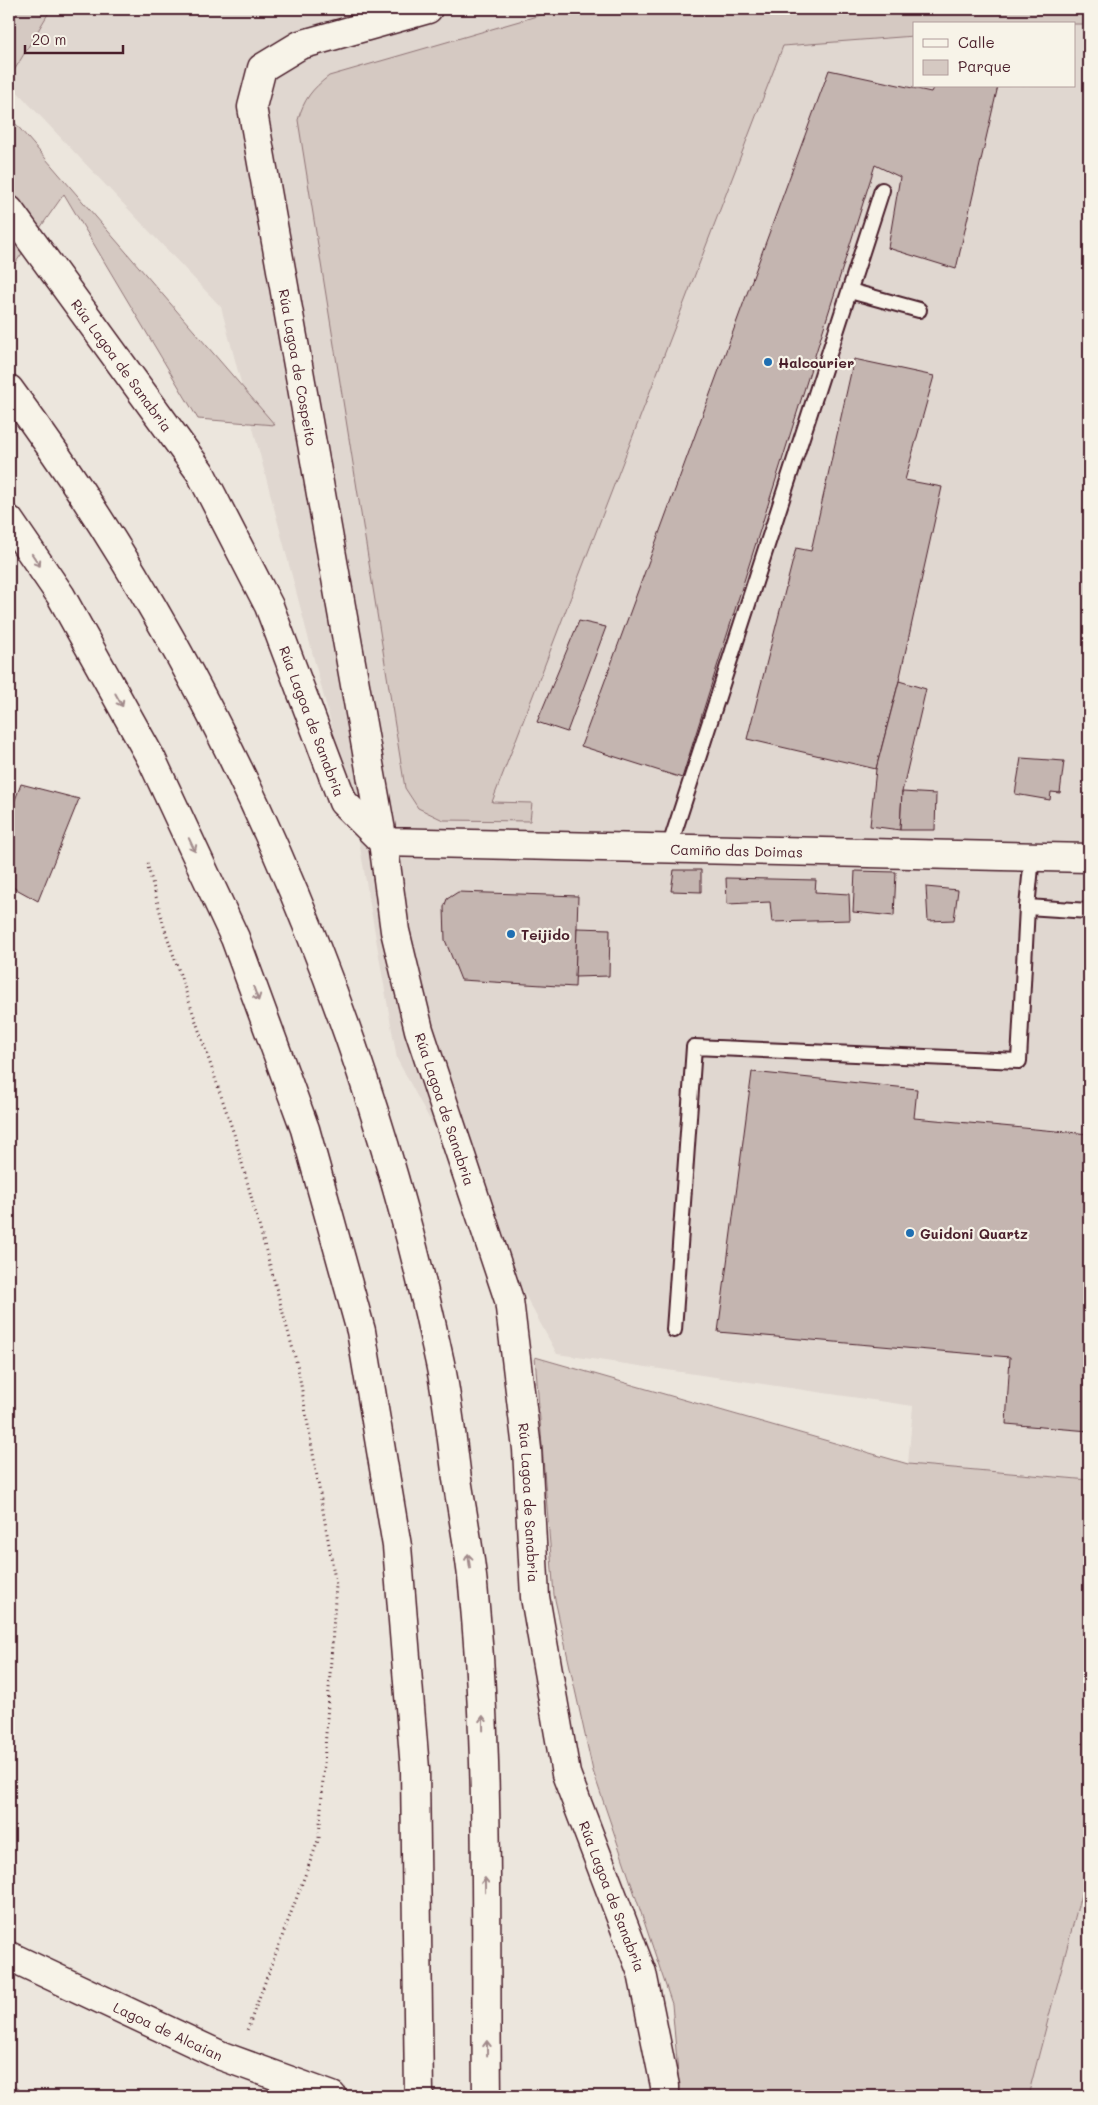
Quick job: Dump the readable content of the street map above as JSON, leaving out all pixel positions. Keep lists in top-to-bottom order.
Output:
{
  "streets": {
    "main road": [
      "Rúa Lagoa de Sanabria",
      "Rúa Lagoa de Cospeito",
      "Camiño das Doimas",
      "Lagoa de Alcaian"
    ]
  },
  "crossings": [
    ["Rúa Lagoa de Sanabria", "Rúa Lagoa de Cospeito"],
    ["Rúa Lagoa de Sanabria", "Camiño das Doimas"],
    ["Rúa Lagoa de Cospeito", "Camiño das Doimas"]
  ],
  "places": ["Halcourier", "Teijido", "Guidoni Quartz"],
  "legend": ["Calle", "Parque"],
  "scale_bar": "20 m"
}
